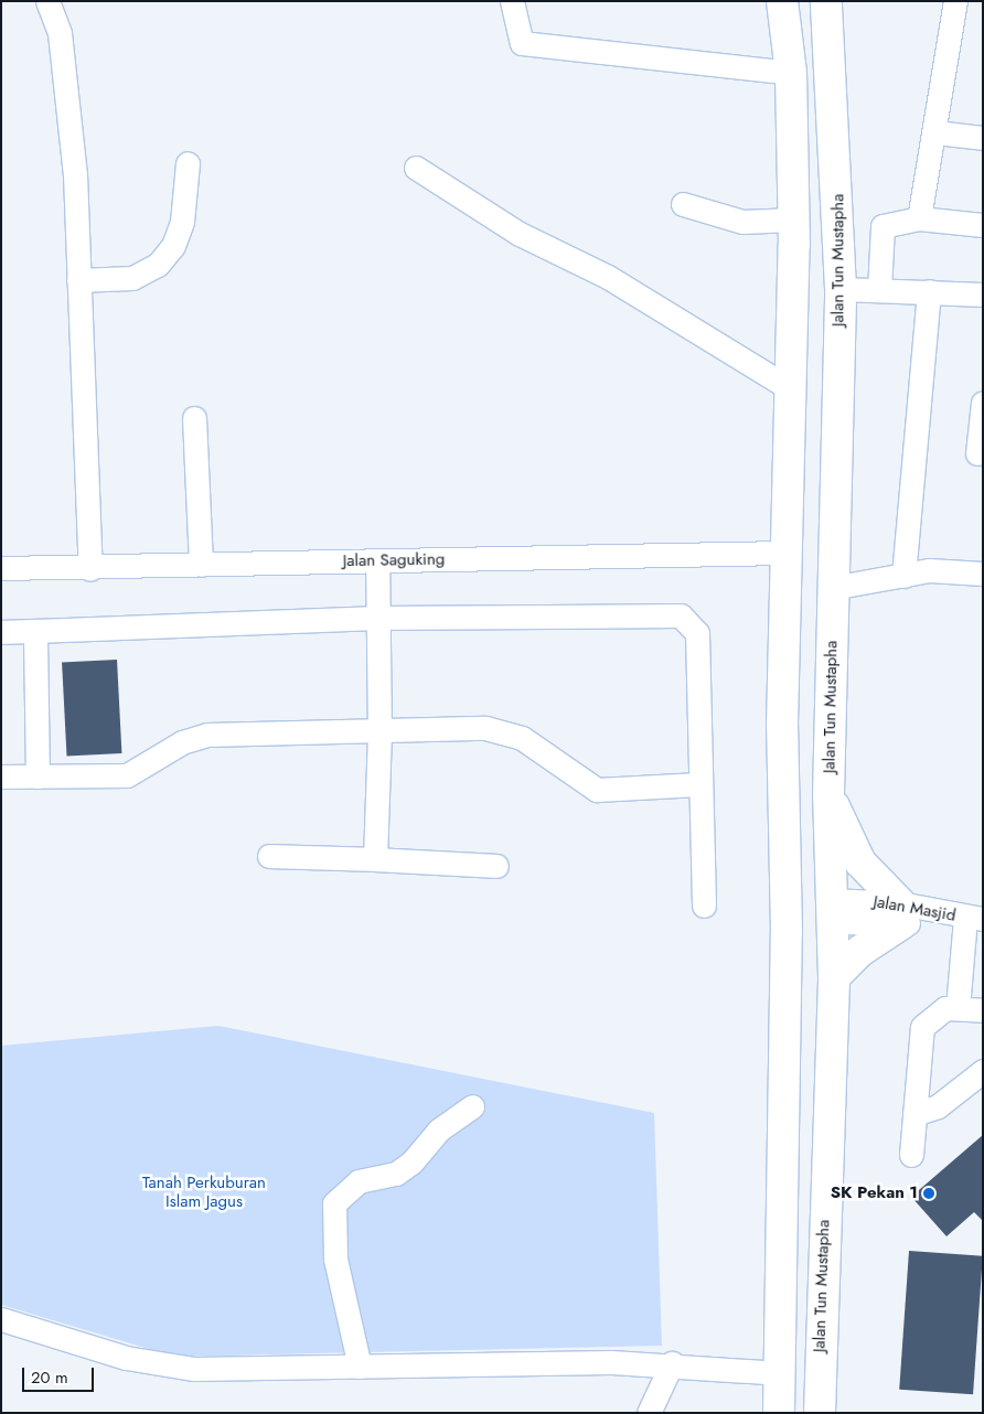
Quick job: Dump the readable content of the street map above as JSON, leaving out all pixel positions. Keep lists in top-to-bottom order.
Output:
{
  "streets": {
    "main road": ["Jalan Tun Mustapha"],
    "street": ["Jalan Saguking", "Jalan Masjid"]
  },
  "crossings": [
    ["Jalan Tun Mustapha", "Jalan Masjid"]
  ],
  "parks": ["Tanah Perkuburan Islam Jagus"],
  "places": ["SK Pekan 1"],
  "scale_bar": "20 m"
}
